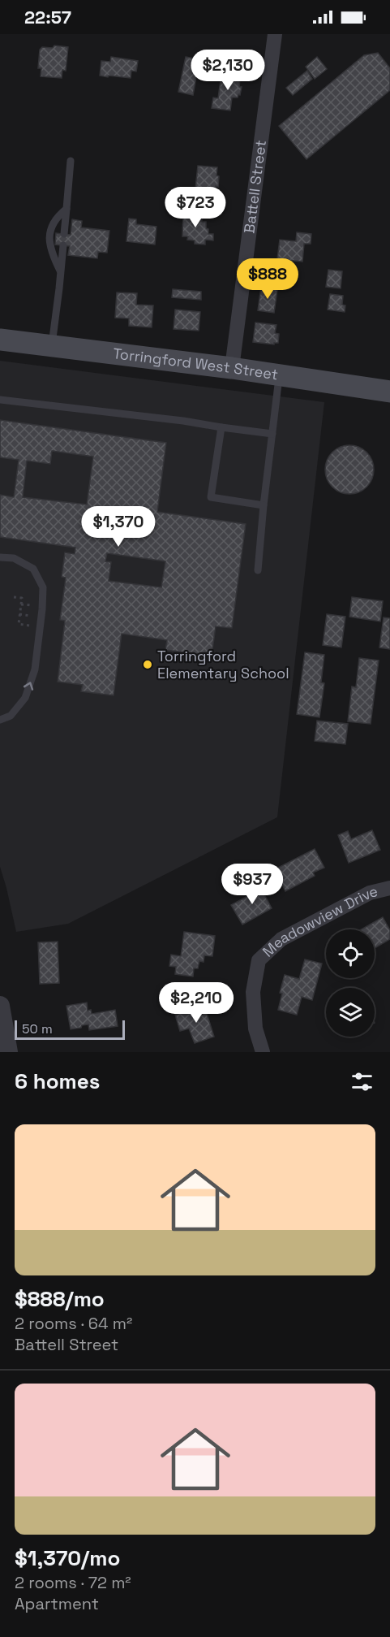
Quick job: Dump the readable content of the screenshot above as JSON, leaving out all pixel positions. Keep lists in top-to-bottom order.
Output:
{
  "streets": {
    "main road": ["Torringford West Street"],
    "street": ["Battell Street", "Meadowview Drive"]
  },
  "crossings": [
    ["Battell Street", "Torringford West Street"]
  ],
  "places": ["Torringford Elementary School"],
  "scale_bar": "50 m",
  "page": {
    "status": "22:57",
    "price": [
      "$2,130",
      "$723",
      "$888",
      "$1,370",
      "$937",
      "$2,210"
    ],
    "scale": "50 m",
    "heading": "6 homes",
    "list": [
      {
        "name": "$888/mo",
        "note": "2 rooms · 64 m² · Battell Street"
      },
      {
        "name": "$1,370/mo",
        "note": "2 rooms · 72 m² · Apartment"
      }
    ]
  }
}
